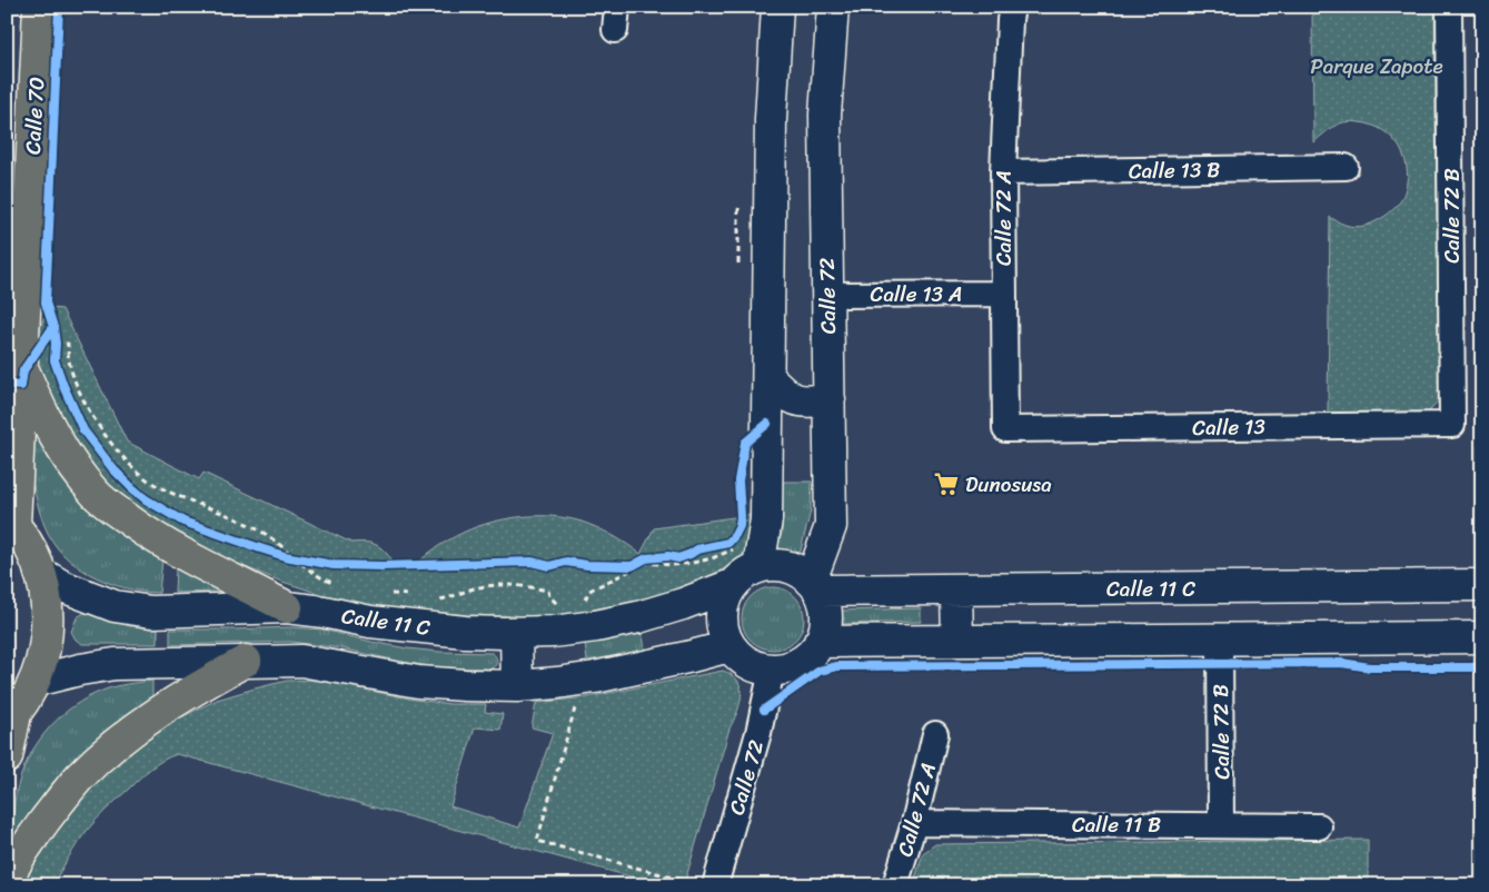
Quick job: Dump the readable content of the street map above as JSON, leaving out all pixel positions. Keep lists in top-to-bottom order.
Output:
{
  "streets": {
    "main road": ["Calle 70", "Calle 72", "Calle 11 C"],
    "street": [
      "Calle 13 B",
      "Calle 72 B",
      "Calle 72 A",
      "Calle 13 A",
      "Calle 13",
      "Calle 11 B"
    ]
  },
  "crossings": [
    ["Calle 13 B", "Calle 72 A"],
    ["Calle 72 B", "Calle 13"],
    ["Calle 72 B", "Calle 11 B"],
    ["Calle 72 A", "Calle 13 A"],
    ["Calle 72 A", "Calle 13"],
    ["Calle 72 A", "Calle 11 B"],
    ["Calle 13 A", "Calle 72"],
    ["Calle 72", "Calle 11 C"]
  ],
  "parks": ["Parque Zapote"],
  "places": {
    "supermarket": ["Dunosusa"]
  }
}
